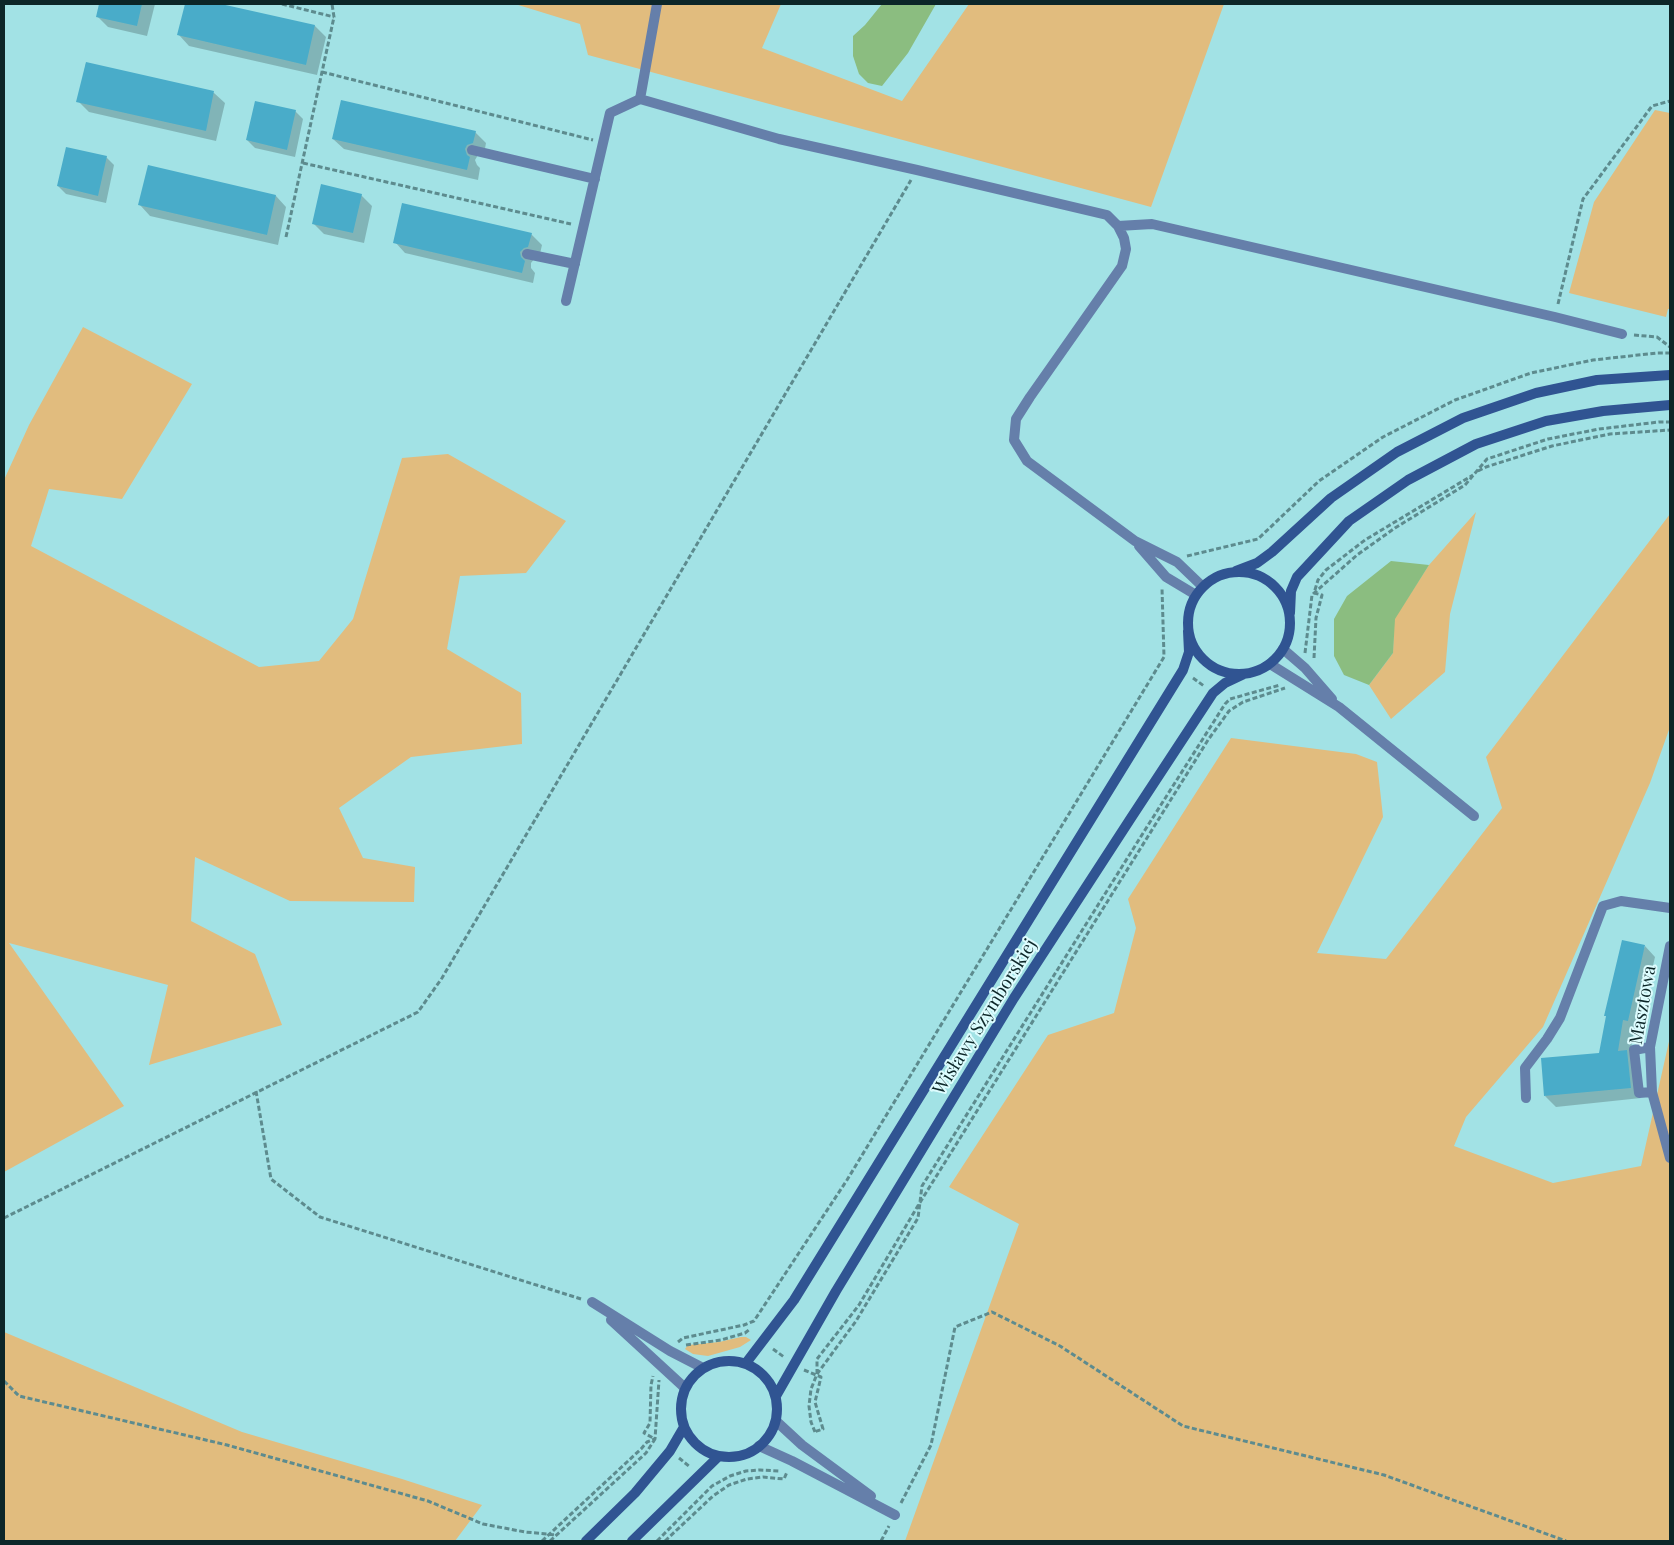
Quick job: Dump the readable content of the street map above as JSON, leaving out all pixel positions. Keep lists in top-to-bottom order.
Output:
{
  "streets": {
    "main road": ["Wisławy Szymborskiej"],
    "street": ["Masztowa"]
  }
}
